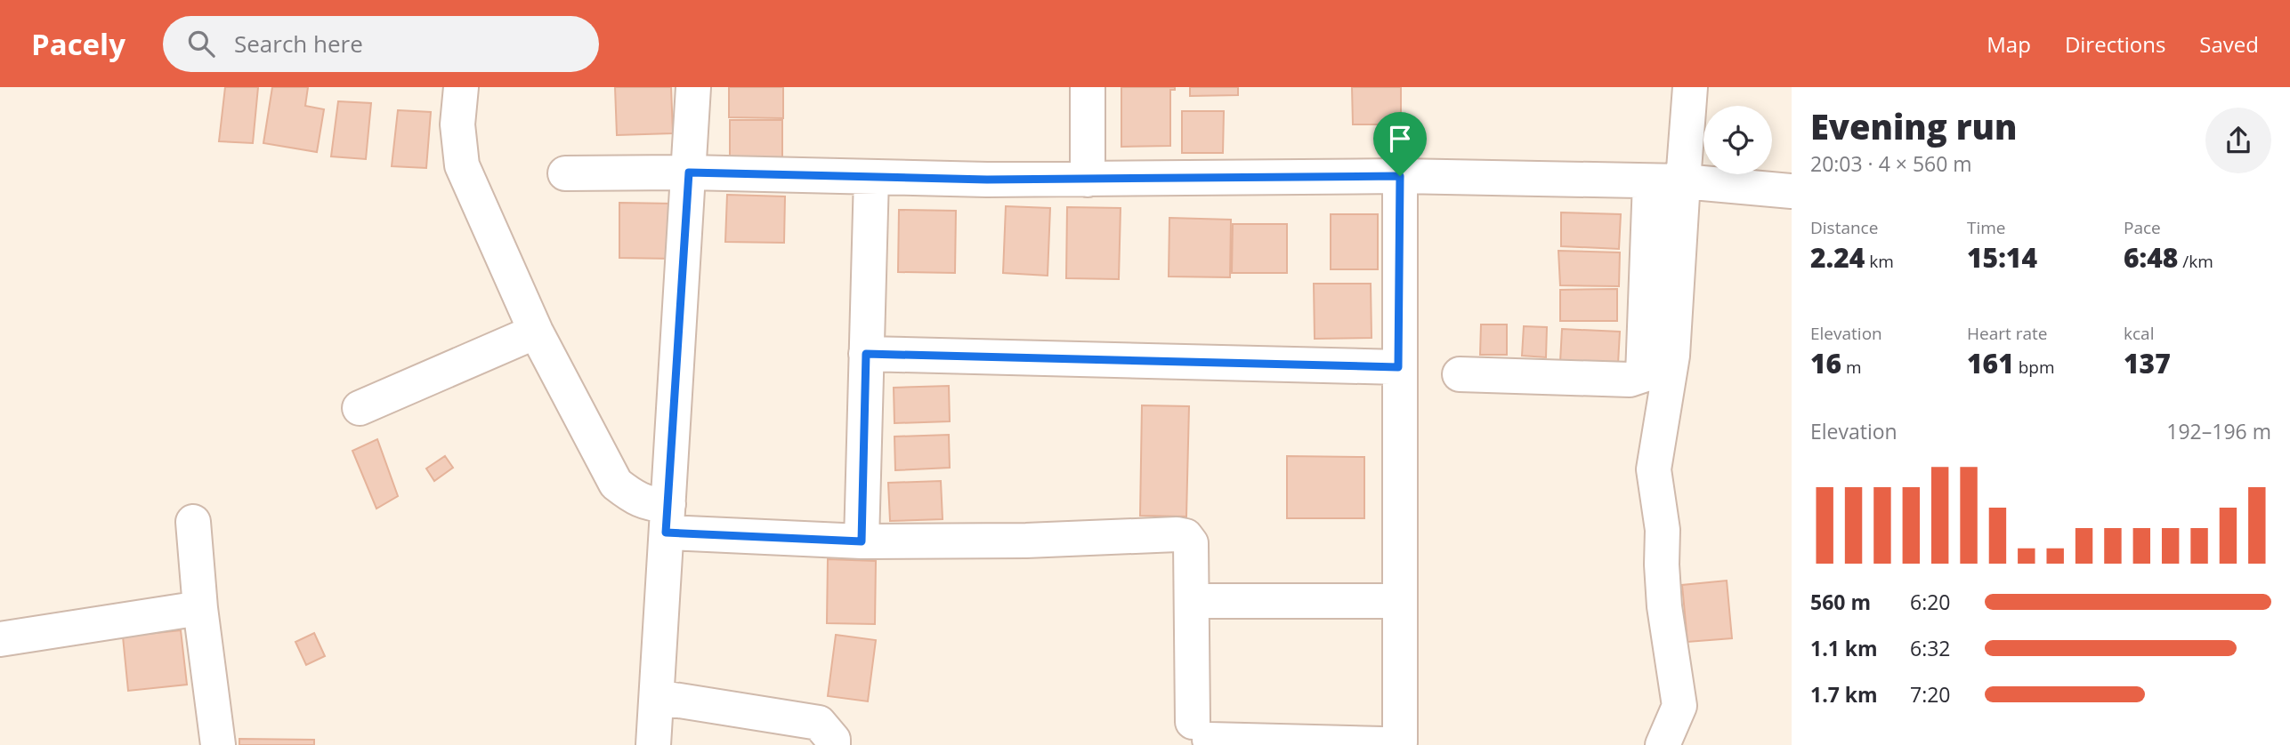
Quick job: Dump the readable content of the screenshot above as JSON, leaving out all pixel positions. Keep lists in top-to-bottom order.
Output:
{
  "page": {
    "header": "Pacely",
    "search": "Search here",
    "nav": ["Map", "Directions", "Saved"],
    "heading": ["Evening run", "20:03 · 4 × 560 m"],
    "stats": [
      ["Distance", "2.24 km"],
      ["Time", "15:14"],
      ["Pace", "6:48 /km"],
      ["Elevation", "16 m"],
      ["Heart rate", "161 bpm"],
      ["kcal", "137"]
    ],
    "chart": ["Elevation", "192–196 m"],
    "list": [
      {
        "name": "560 m",
        "note": "6:20"
      },
      {
        "name": "1.1 km",
        "note": "6:32"
      },
      {
        "name": "1.7 km",
        "note": "7:20"
      }
    ]
  }
}
